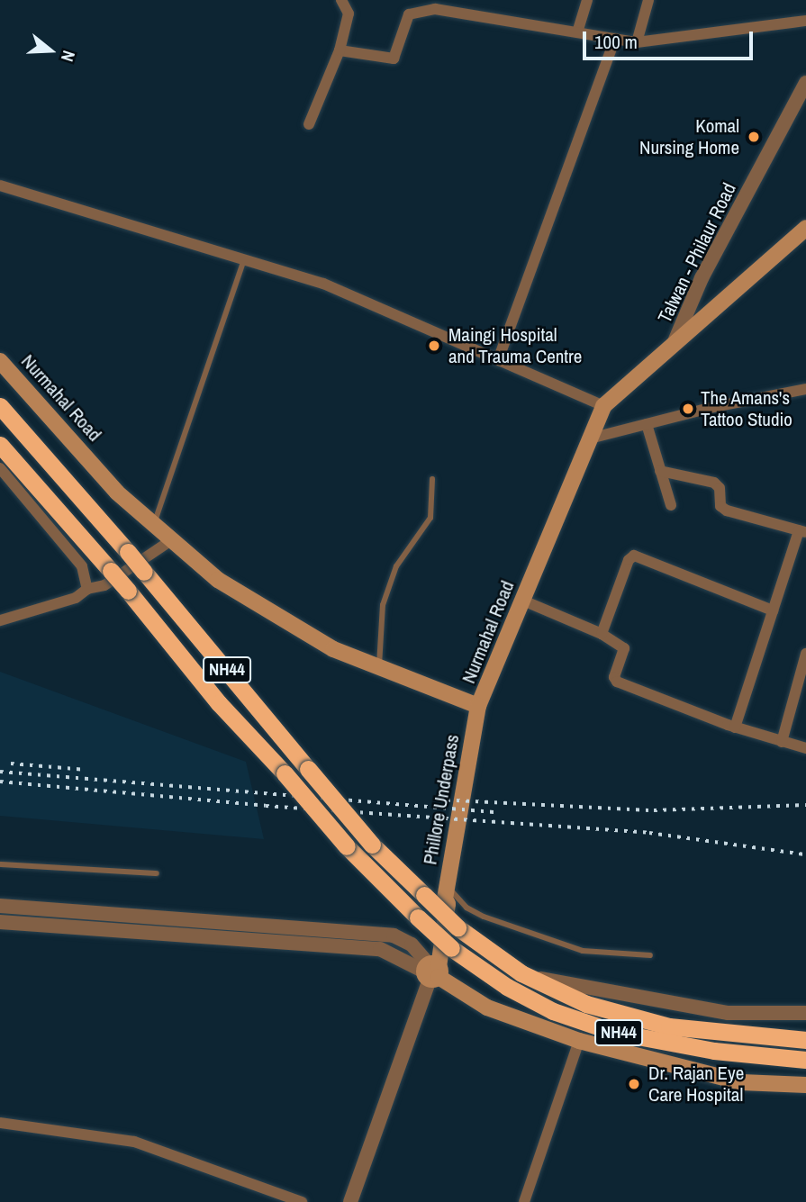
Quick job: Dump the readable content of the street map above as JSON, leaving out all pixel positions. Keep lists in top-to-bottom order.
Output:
{
  "streets": {
    "highway": ["NH44"],
    "main road": ["Nurmahal Road", "Phillore Underpass"],
    "street": ["Talwan - Philaur Road"]
  },
  "crossings": [
    ["Talwan - Philaur Road", "Nurmahal Road"],
    ["Nurmahal Road", "Phillore Underpass"]
  ],
  "places": [
    "Komal Nursing Home",
    "Maingi Hospital and Trauma Centre",
    "The Amans's Tattoo Studio",
    "Dr. Rajan Eye Care Hospital"
  ],
  "scale_bar": "100 m",
  "north": "right"
}
